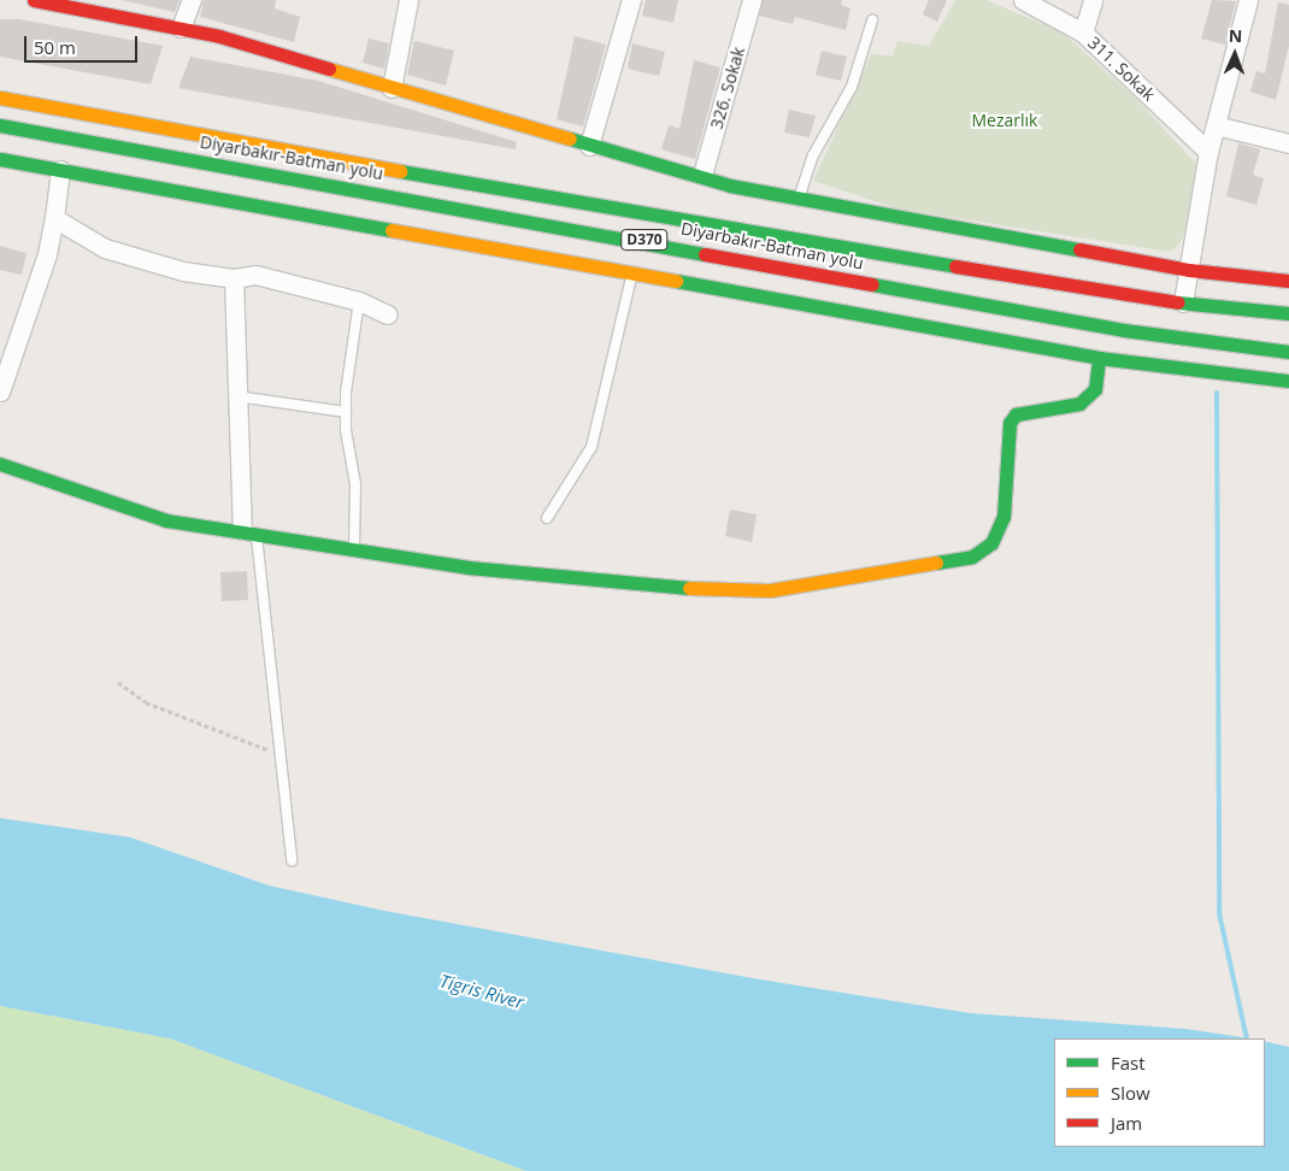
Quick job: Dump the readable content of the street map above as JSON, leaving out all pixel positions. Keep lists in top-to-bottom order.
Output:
{
  "streets": {
    "main road": ["Diyarbakır-Batman yolu", "D370"],
    "street": ["311. Sokak", "326. Sokak"]
  },
  "water": ["Tigris River"],
  "parks": ["Mezarlık"],
  "legend": ["Fast", "Slow", "Jam"],
  "scale_bar": "50 m",
  "north": "top"
}
